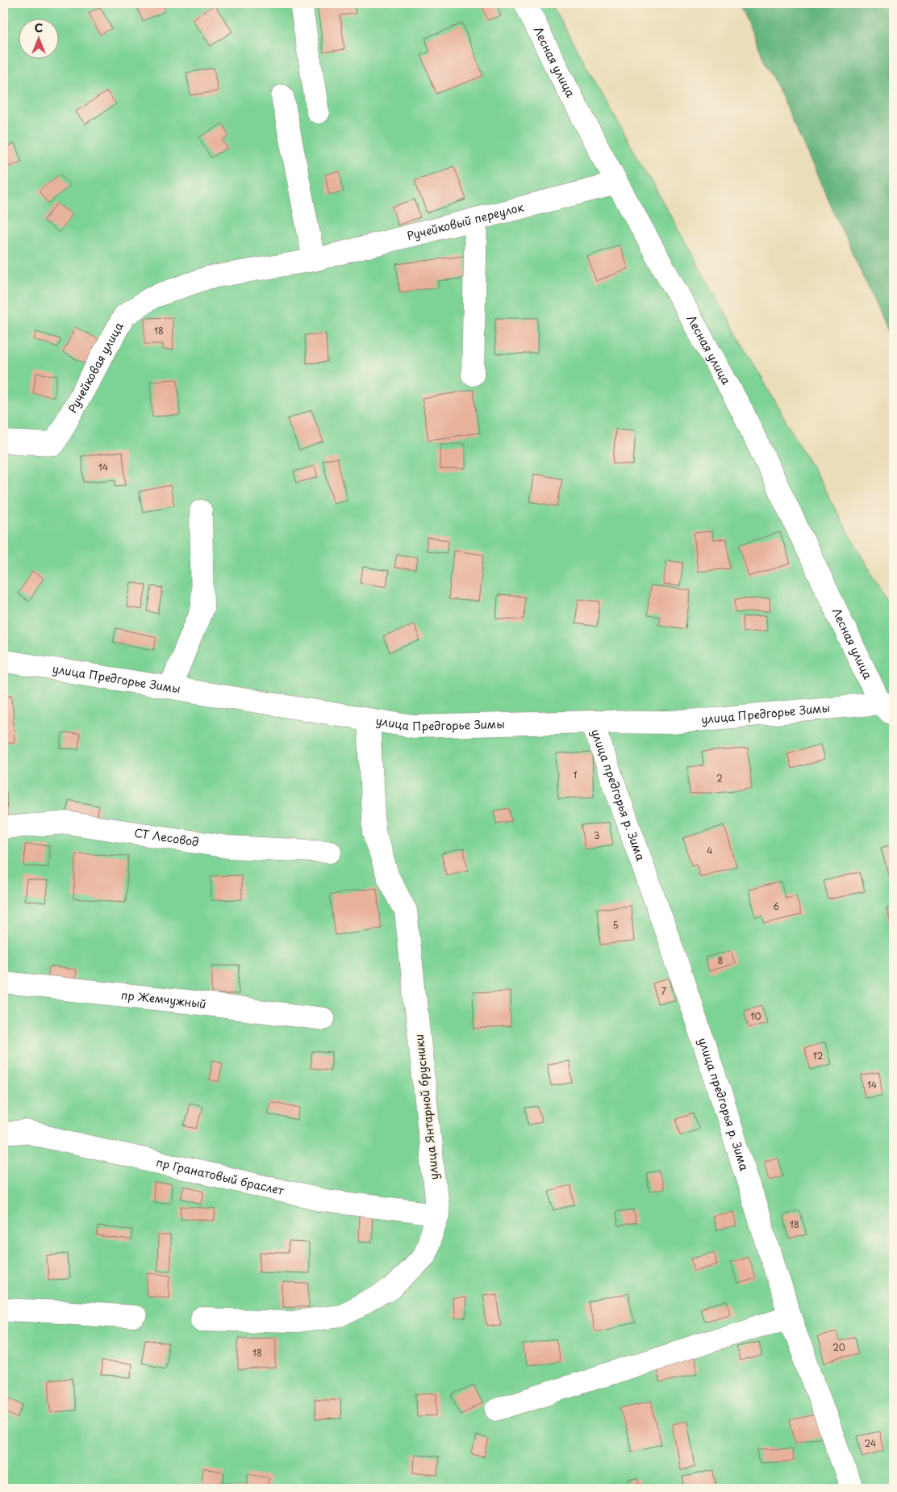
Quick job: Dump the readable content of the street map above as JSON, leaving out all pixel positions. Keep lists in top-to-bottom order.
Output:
{
  "streets": {
    "street": [
      "Лесная улица",
      "Ручейковый переулок",
      "Ручейковая улица",
      "улица Предгорье Зимы",
      "улица предгорья р. Зима",
      "СТ Лесовод",
      "пр Жемчужный",
      "улица Янтарной брусники",
      "пр Гранатовый браслет"
    ]
  },
  "crossings": [
    ["Лесная улица", "Ручейковый переулок"],
    ["Лесная улица", "улица Предгорье Зимы"],
    ["Ручейковый переулок", "Ручейковая улица"],
    ["улица Предгорье Зимы", "улица предгорья р. Зима"],
    ["улица Предгорье Зимы", "улица Янтарной брусники"],
    ["улица Янтарной брусники", "пр Гранатовый браслет"]
  ],
  "house_numbers": [
    "18",
    "14",
    "1",
    "2",
    "3",
    "4",
    "6",
    "5",
    "8",
    "7",
    "10",
    "12",
    "14",
    "18",
    "20",
    "18",
    "24"
  ],
  "north": "top"
}
